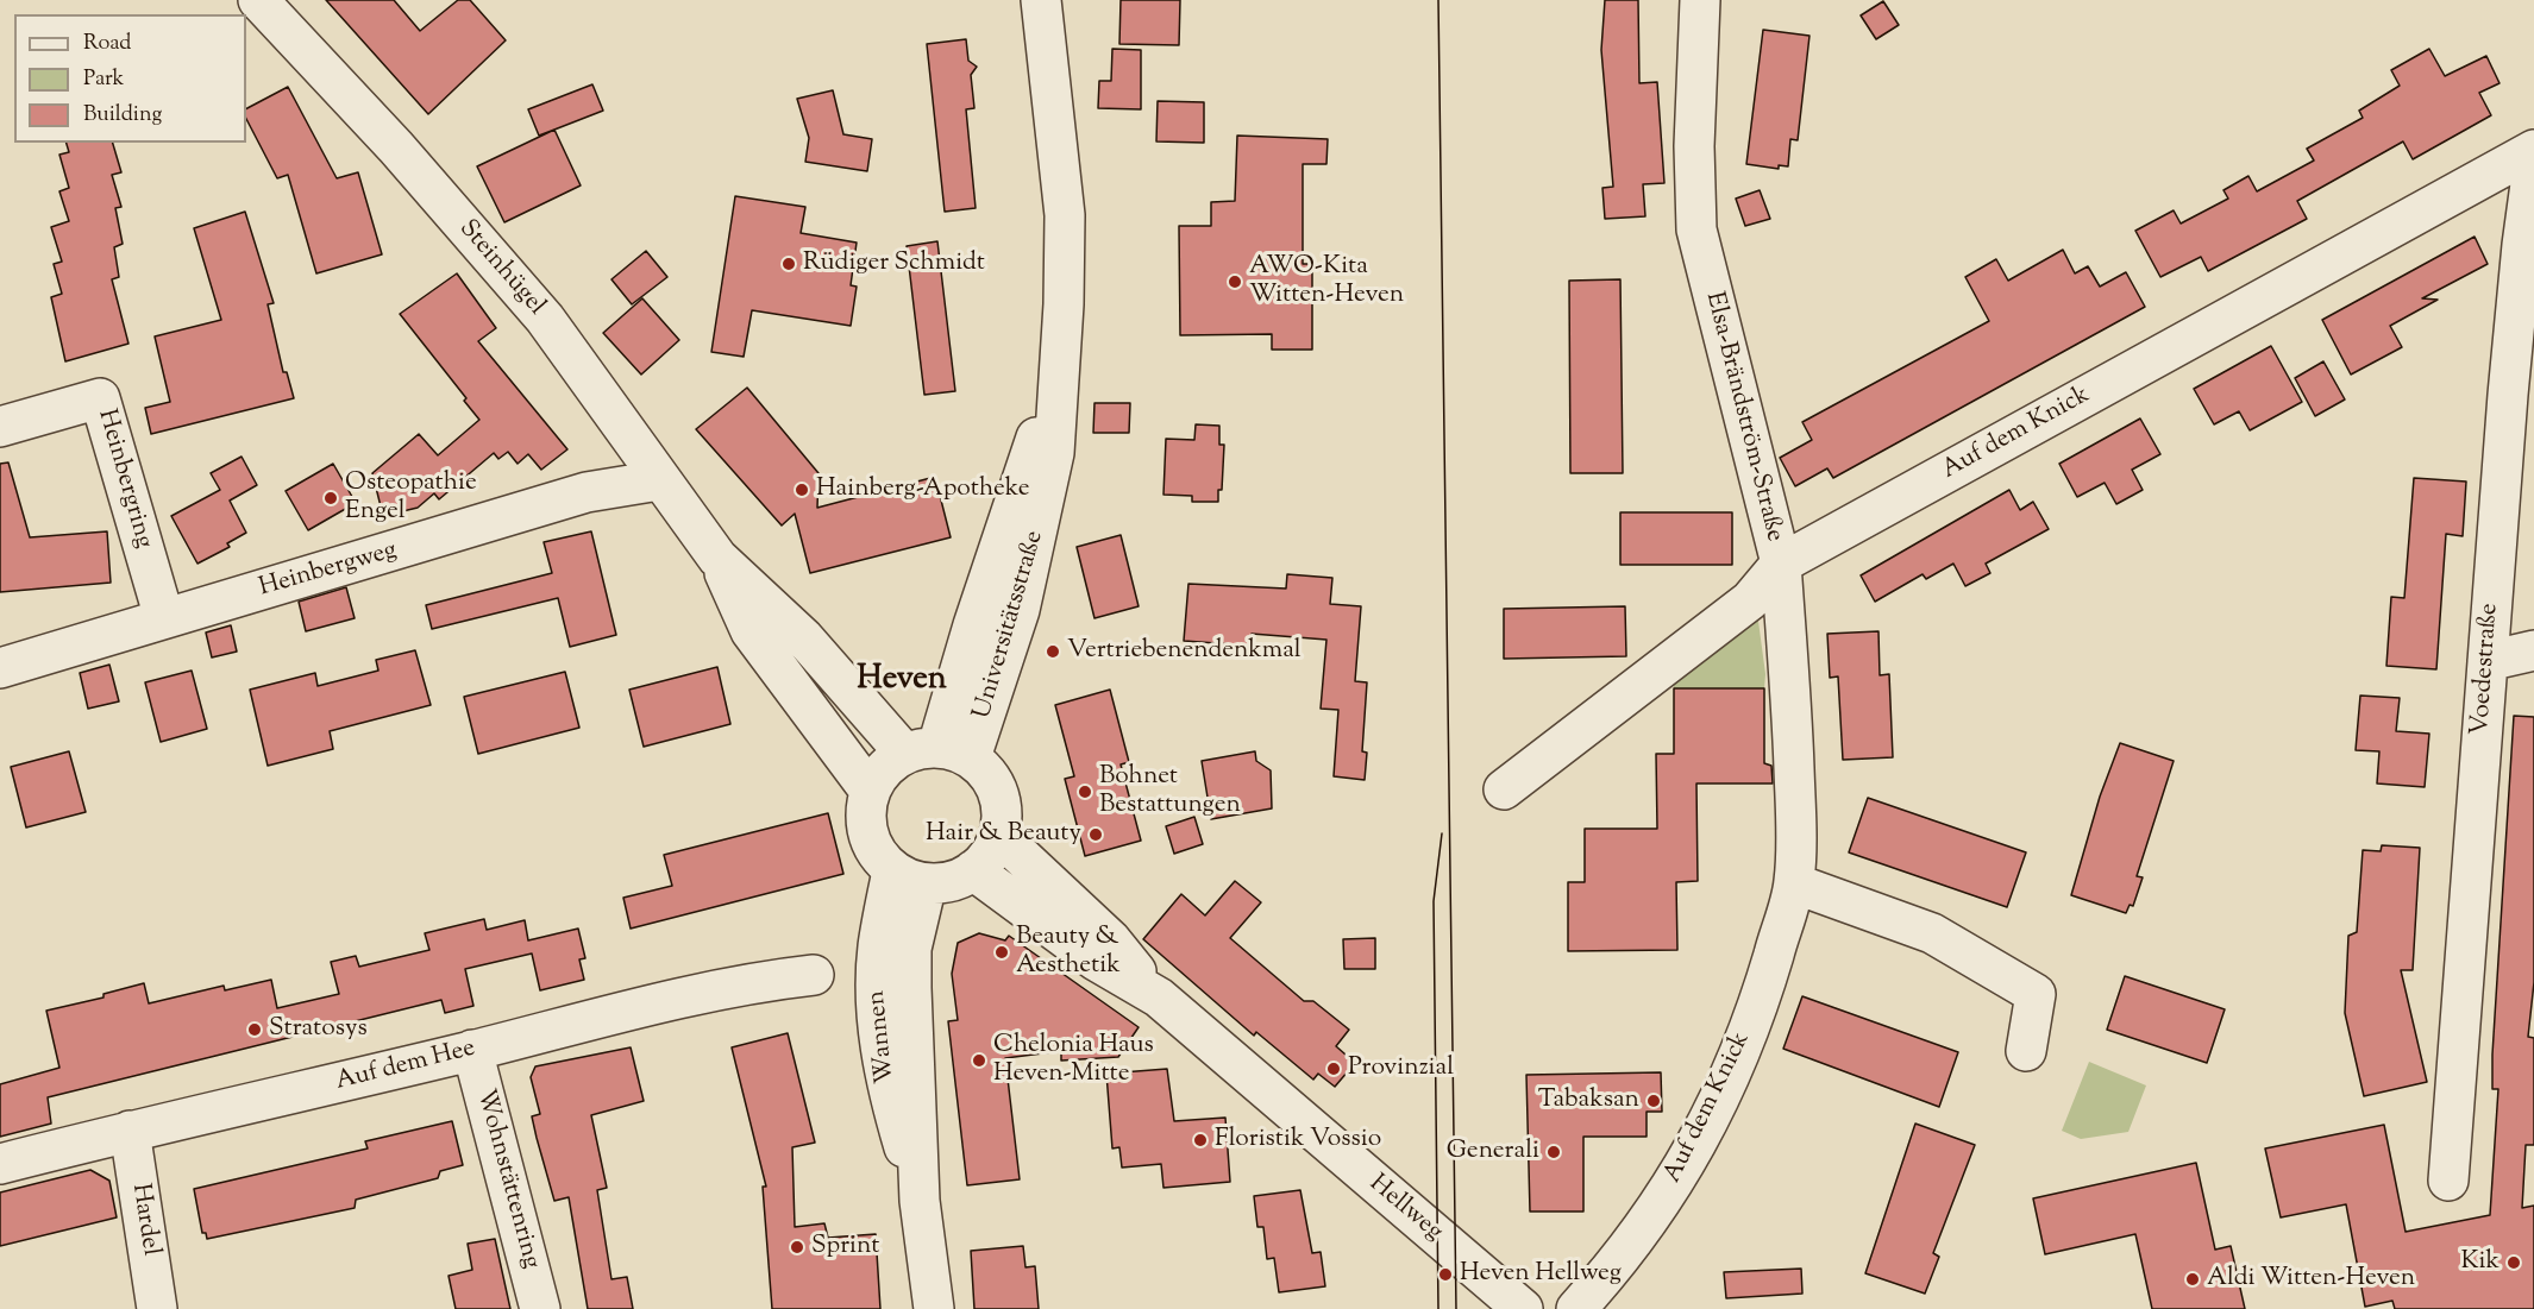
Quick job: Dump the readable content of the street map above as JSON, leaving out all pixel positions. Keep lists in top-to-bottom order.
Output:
{
  "streets": {
    "street": [
      "Steinhügel",
      "Elsa-Brändström-Straße",
      "Auf dem Knick",
      "Heinbergring",
      "Heinbergweg",
      "Universitätsstraße",
      "Voedestraße",
      "Wannen",
      "Auf dem Hee",
      "Wohnstättenring",
      "Hellweg",
      "Hardel"
    ]
  },
  "crossings": [
    ["Steinhügel", "Heinbergweg"],
    ["Steinhügel", "Universitätsstraße"],
    ["Steinhügel", "Wannen"],
    ["Steinhügel", "Hellweg"],
    ["Elsa-Brändström-Straße", "Auf dem Knick"],
    ["Heinbergring", "Heinbergweg"],
    ["Universitätsstraße", "Wannen"],
    ["Universitätsstraße", "Hellweg"],
    ["Wannen", "Hellweg"],
    ["Auf dem Hee", "Wohnstättenring"],
    ["Auf dem Hee", "Hardel"]
  ],
  "districts": ["Heven"],
  "places": [
    "Rüdiger Schmidt",
    "AWO-Kita Witten-Heven",
    "Hainberg-Apotheke",
    "Osteopathie Engel",
    "Vertriebenendenkmal",
    "Bohnet Bestattungen",
    "Hair & Beauty",
    "Beauty & Aesthetik",
    "Stratosys",
    "Chelonia Haus Heven-Mitte",
    "Provinzial",
    "Tabaksan",
    "Floristik Vossio",
    "Generali",
    "Sprint",
    "Kik",
    "Heven Hellweg",
    "Aldi Witten-Heven"
  ],
  "legend": ["Road", "Park", "Building"]
}
